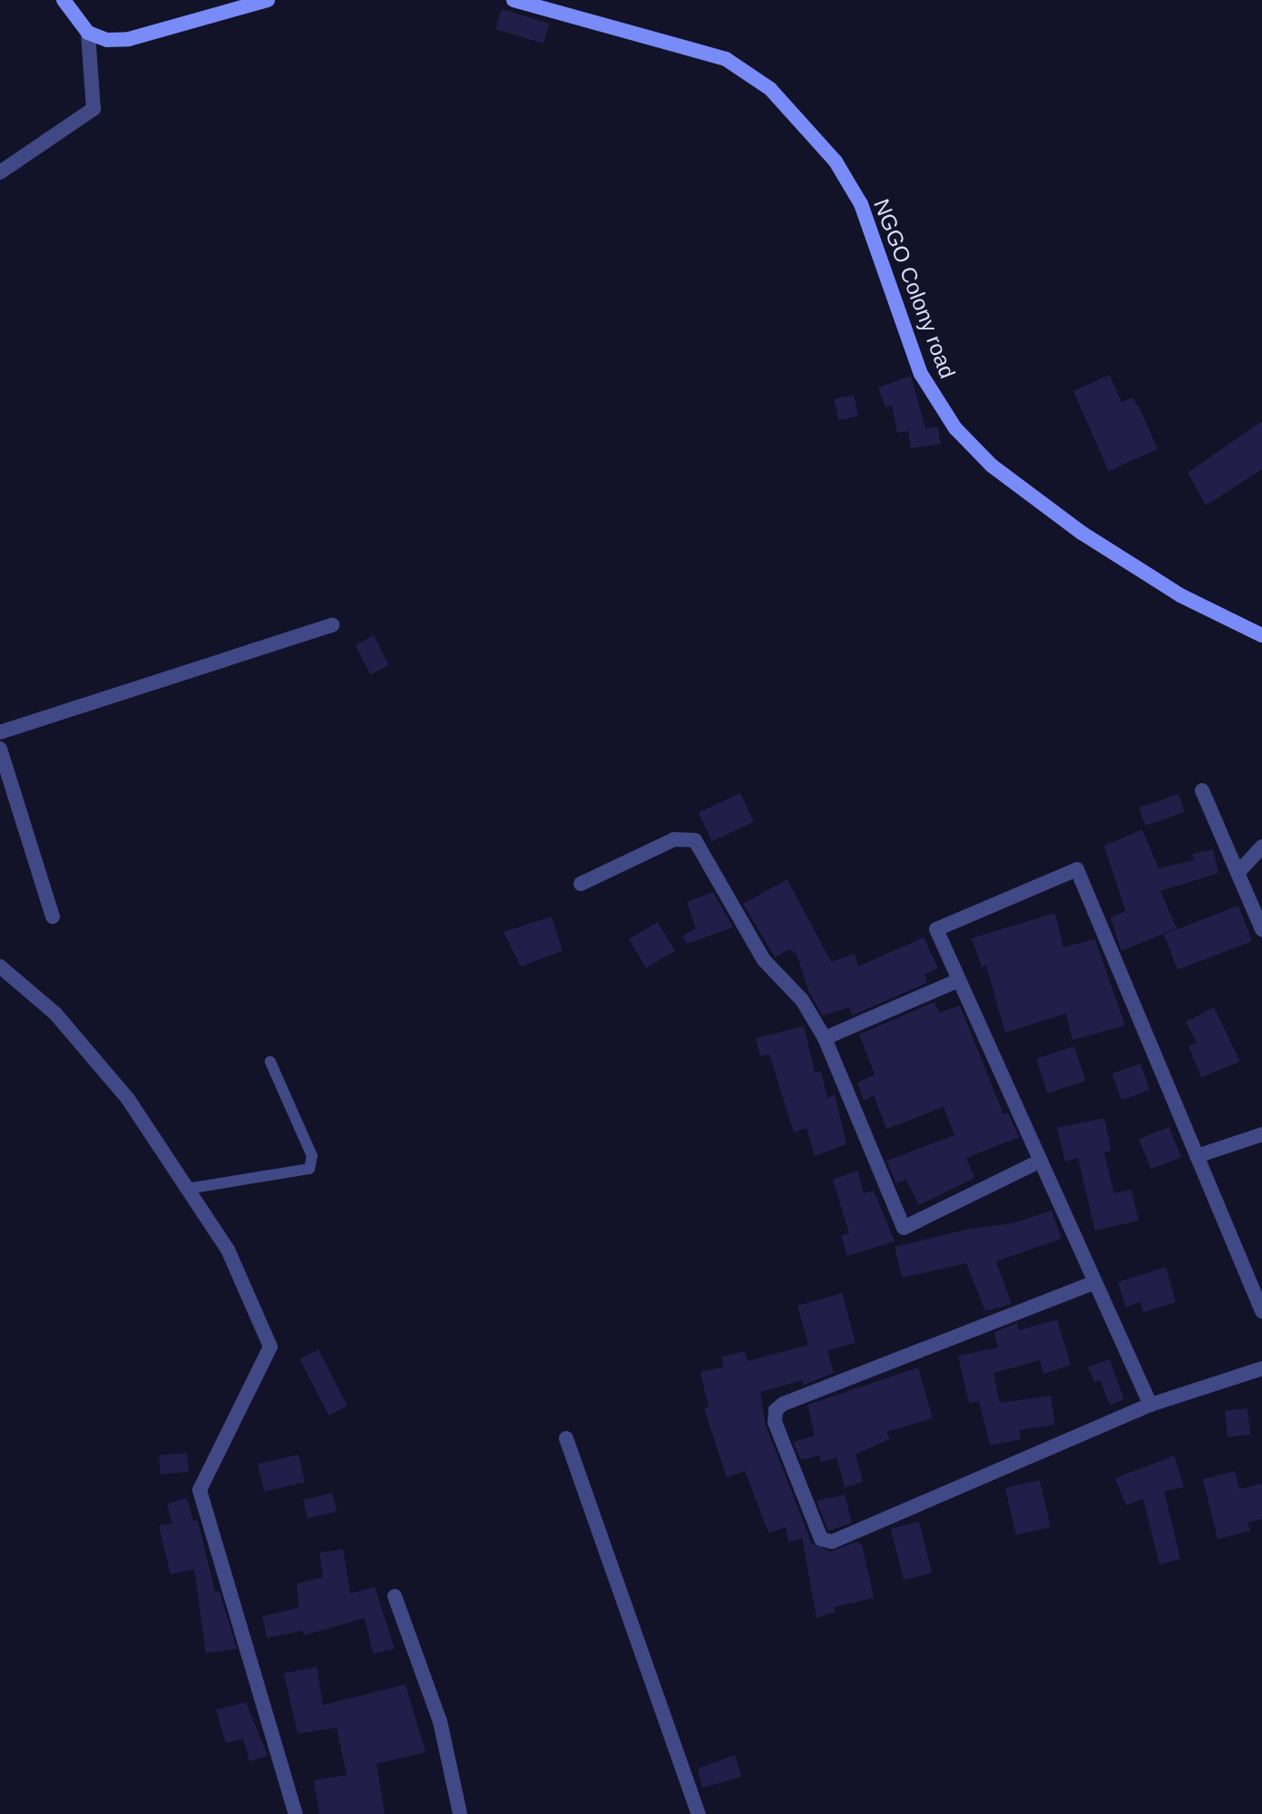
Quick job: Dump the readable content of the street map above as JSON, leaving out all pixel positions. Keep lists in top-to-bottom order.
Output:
{
  "streets": {
    "street": ["NGGO Colony road"]
  }
}
